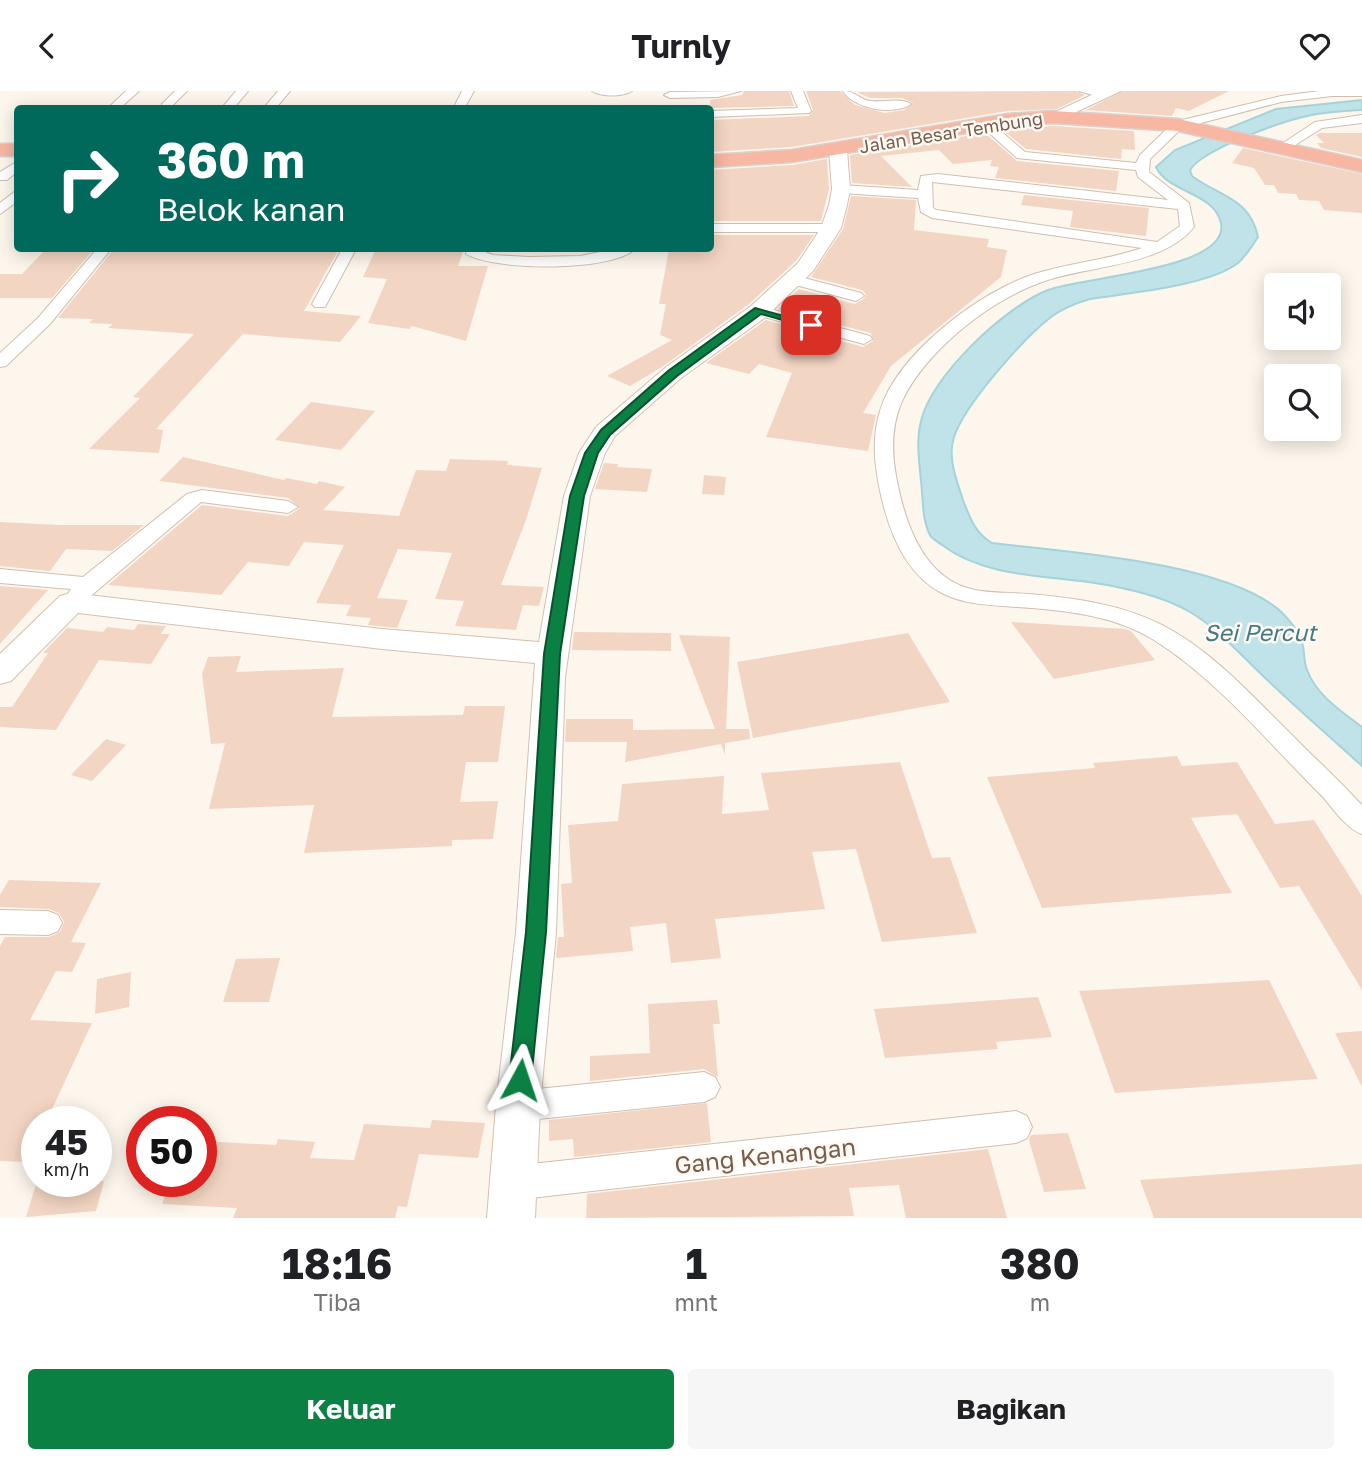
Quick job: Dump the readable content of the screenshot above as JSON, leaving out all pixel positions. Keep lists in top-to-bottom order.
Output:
{
  "streets": {
    "highway": ["Jalan Besar Tembung"],
    "street": ["Gang Kenangan"]
  },
  "water": ["Sei Percut"],
  "page": {
    "header": "Turnly",
    "turn": ["360 m", "Belok kanan"],
    "speed": "45 km/h",
    "limit": "50",
    "eta": [
      "18:16",
      "Tiba",
      "1",
      "mnt",
      "380",
      "m"
    ],
    "buttons": ["Keluar", "Bagikan"]
  }
}
